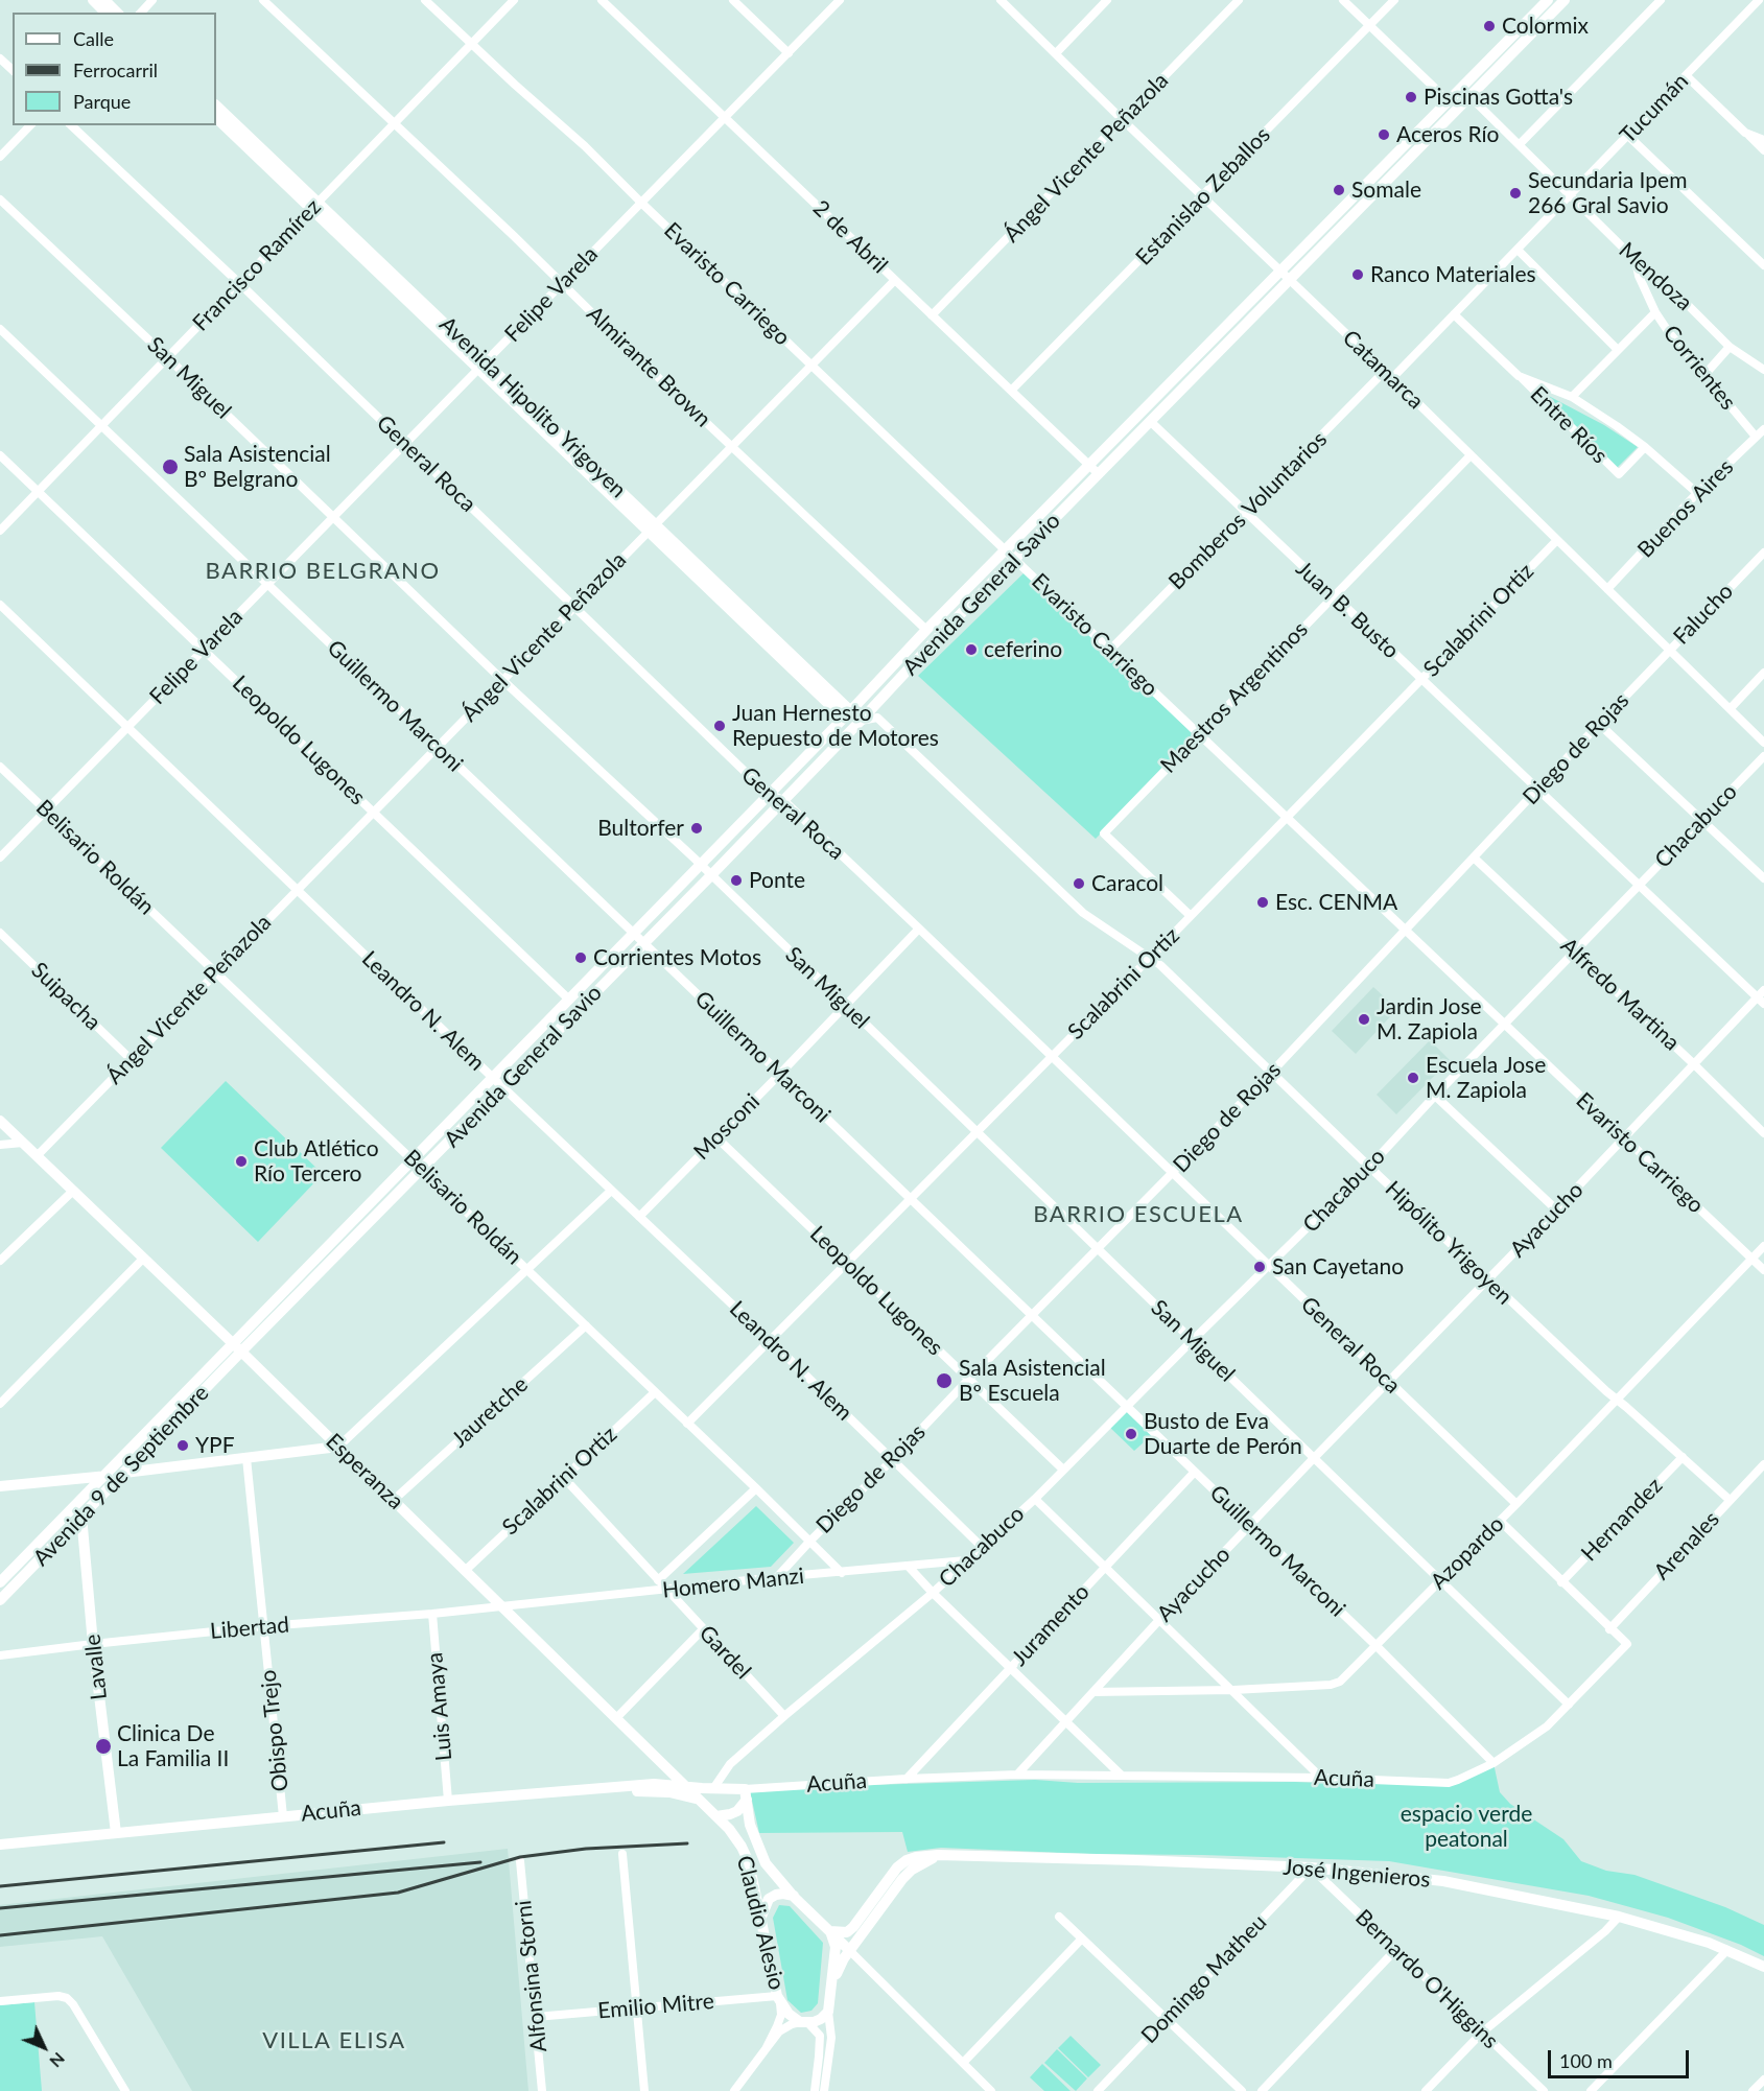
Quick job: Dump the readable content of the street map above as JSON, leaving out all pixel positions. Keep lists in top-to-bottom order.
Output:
{
  "streets": {
    "main road": [
      "Avenida Hipolito Yrigoyen",
      "Avenida General Savio",
      "Esperanza",
      "Avenida 9 de Septiembre",
      "Lavalle",
      "Acuña",
      "José Ingenieros",
      "Claudio Alesio"
    ],
    "street": [
      "Tucumán",
      "Ángel Vicente Peñazola",
      "Estanislao Zeballos",
      "2 de Abril",
      "Francisco Ramírez",
      "Mendoza",
      "Evaristo Carriego",
      "Felipe Varela",
      "Almirante Brown",
      "Corrientes",
      "Catamarca",
      "San Miguel",
      "Entre Ríos",
      "General Roca",
      "Buenos Aires",
      "Bomberos Voluntarios",
      "Juan B. Busto",
      "Falucho",
      "Scalabrini Ortiz",
      "Maestros Argentinos",
      "Guillermo Marconi",
      "Leopoldo Lugones",
      "Diego de Rojas",
      "Chacabuco",
      "Belisario Roldán",
      "Alfredo Martina",
      "Suipacha",
      "Leandro N. Alem",
      "Mosconi",
      "Ayacucho",
      "Hipólito Yrigoyen",
      "Jauretche",
      "Hernandez",
      "Arenales",
      "Azopardo",
      "Homero Manzi",
      "Juramento",
      "Libertad",
      "Gardel",
      "Luis Amaya",
      "Obispo Trejo",
      "Alfonsina Storni",
      "Domingo Matheu",
      "Bernardo O'Higgins",
      "Emilio Mitre"
    ]
  },
  "crossings": [
    ["Tucumán", "Mendoza"],
    ["Tucumán", "Catamarca"],
    ["Tucumán", "Entre Ríos"],
    ["Ángel Vicente Peñazola", "2 de Abril"],
    ["Ángel Vicente Peñazola", "Evaristo Carriego"],
    ["Ángel Vicente Peñazola", "Almirante Brown"],
    ["Ángel Vicente Peñazola", "Catamarca"],
    ["Ángel Vicente Peñazola", "San Miguel"],
    ["Ángel Vicente Peñazola", "Avenida Hipolito Yrigoyen"],
    ["Ángel Vicente Peñazola", "General Roca"],
    ["Ángel Vicente Peñazola", "Guillermo Marconi"],
    ["Ángel Vicente Peñazola", "Leopoldo Lugones"],
    ["Ángel Vicente Peñazola", "Belisario Roldán"],
    ["Ángel Vicente Peñazola", "Suipacha"],
    ["Ángel Vicente Peñazola", "Leandro N. Alem"],
    ["Ángel Vicente Peñazola", "Esperanza"],
    ["Estanislao Zeballos", "2 de Abril"],
    ["Estanislao Zeballos", "Catamarca"],
    ["2 de Abril", "Felipe Varela"],
    ["2 de Abril", "Avenida General Savio"],
    ["Francisco Ramírez", "Evaristo Carriego"],
    ["Francisco Ramírez", "Almirante Brown"],
    ["Francisco Ramírez", "San Miguel"],
    ["Francisco Ramírez", "Avenida Hipolito Yrigoyen"],
    ["Francisco Ramírez", "General Roca"],
    ["Francisco Ramírez", "Guillermo Marconi"],
    ["Francisco Ramírez", "Leopoldo Lugones"],
    ["Mendoza", "Corrientes"],
    ["Mendoza", "Avenida General Savio"],
    ["Evaristo Carriego", "Felipe Varela"],
    ["Evaristo Carriego", "Bomberos Voluntarios"],
    ["Evaristo Carriego", "Avenida General Savio"],
    ["Evaristo Carriego", "Scalabrini Ortiz"],
    ["Evaristo Carriego", "Maestros Argentinos"],
    ["Evaristo Carriego", "Diego de Rojas"],
    ["Evaristo Carriego", "Chacabuco"],
    ["Evaristo Carriego", "Ayacucho"],
    ["Evaristo Carriego", "Azopardo"],
    ["Felipe Varela", "Almirante Brown"],
    ["Felipe Varela", "San Miguel"],
    ["Felipe Varela", "Avenida Hipolito Yrigoyen"],
    ["Felipe Varela", "General Roca"],
    ["Felipe Varela", "Guillermo Marconi"],
    ["Felipe Varela", "Leopoldo Lugones"],
    ["Felipe Varela", "Belisario Roldán"],
    ["Felipe Varela", "Leandro N. Alem"],
    ["Almirante Brown", "Avenida General Savio"],
    ["Corrientes", "Buenos Aires"],
    ["Catamarca", "Buenos Aires"],
    ["Catamarca", "Bomberos Voluntarios"],
    ["Catamarca", "Avenida General Savio"],
    ["Catamarca", "Falucho"],
    ["Catamarca", "Scalabrini Ortiz"],
    ["Catamarca", "Maestros Argentinos"],
    ["Catamarca", "Diego de Rojas"],
    ["San Miguel", "Avenida General Savio"],
    ["San Miguel", "Scalabrini Ortiz"],
    ["San Miguel", "Diego de Rojas"],
    ["San Miguel", "Chacabuco"],
    ["San Miguel", "Mosconi"],
    ["San Miguel", "Ayacucho"],
    ["San Miguel", "Azopardo"],
    ["San Miguel", "Acuña"],
    ["Avenida Hipolito Yrigoyen", "Avenida General Savio"],
    ["Avenida Hipolito Yrigoyen", "Hipólito Yrigoyen"],
    ["Entre Ríos", "Buenos Aires"],
    ["General Roca", "Avenida General Savio"],
    ["General Roca", "Scalabrini Ortiz"],
    ["General Roca", "Diego de Rojas"],
    ["General Roca", "Chacabuco"],
    ["General Roca", "Mosconi"],
    ["General Roca", "Ayacucho"],
    ["General Roca", "Azopardo"],
    ["Bomberos Voluntarios", "Juan B. Busto"],
    ["Avenida General Savio", "Juan B. Busto"],
    ["Avenida General Savio", "Guillermo Marconi"],
    ["Avenida General Savio", "Leopoldo Lugones"],
    ["Avenida General Savio", "Belisario Roldán"],
    ["Avenida General Savio", "Leandro N. Alem"],
    ["Avenida General Savio", "Hipólito Yrigoyen"],
    ["Avenida General Savio", "Esperanza"],
    ["Avenida General Savio", "Avenida 9 de Septiembre"],
    ["Juan B. Busto", "Scalabrini Ortiz"],
    ["Juan B. Busto", "Maestros Argentinos"],
    ["Juan B. Busto", "Diego de Rojas"],
    ["Juan B. Busto", "Chacabuco"],
    ["Juan B. Busto", "Ayacucho"],
    ["Falucho", "Diego de Rojas"],
    ["Scalabrini Ortiz", "Maestros Argentinos"],
    ["Scalabrini Ortiz", "Guillermo Marconi"],
    ["Scalabrini Ortiz", "Leopoldo Lugones"],
    ["Scalabrini Ortiz", "Belisario Roldán"],
    ["Scalabrini Ortiz", "Leandro N. Alem"],
    ["Scalabrini Ortiz", "Hipólito Yrigoyen"],
    ["Scalabrini Ortiz", "Esperanza"],
    ["Scalabrini Ortiz", "Gardel"],
    ["Guillermo Marconi", "Diego de Rojas"],
    ["Guillermo Marconi", "Chacabuco"],
    ["Guillermo Marconi", "Mosconi"],
    ["Guillermo Marconi", "Ayacucho"],
    ["Guillermo Marconi", "Azopardo"],
    ["Guillermo Marconi", "Juramento"],
    ["Guillermo Marconi", "Acuña"],
    ["Leopoldo Lugones", "Diego de Rojas"],
    ["Leopoldo Lugones", "Chacabuco"],
    ["Leopoldo Lugones", "Mosconi"],
    ["Diego de Rojas", "Belisario Roldán"],
    ["Diego de Rojas", "Alfredo Martina"],
    ["Diego de Rojas", "Leandro N. Alem"],
    ["Diego de Rojas", "Hipólito Yrigoyen"],
    ["Diego de Rojas", "Homero Manzi"],
    ["Chacabuco", "Alfredo Martina"],
    ["Chacabuco", "Leandro N. Alem"],
    ["Chacabuco", "Hipólito Yrigoyen"],
    ["Chacabuco", "Homero Manzi"],
    ["Chacabuco", "Gardel"],
    ["Chacabuco", "Acuña"],
    ["Belisario Roldán", "Jauretche"],
    ["Belisario Roldán", "Homero Manzi"],
    ["Alfredo Martina", "Ayacucho"],
    ["Leandro N. Alem", "Mosconi"],
    ["Ayacucho", "Hipólito Yrigoyen"],
    ["Ayacucho", "Azopardo"],
    ["Ayacucho", "Acuña"],
    ["Hipólito Yrigoyen", "Hernandez"],
    ["Hipólito Yrigoyen", "Arenales"],
    ["Hipólito Yrigoyen", "Azopardo"],
    ["Jauretche", "Esperanza"],
    ["Esperanza", "Avenida 9 de Septiembre"],
    ["Esperanza", "Homero Manzi"],
    ["Esperanza", "Libertad"],
    ["Esperanza", "Acuña"],
    ["Esperanza", "Claudio Alesio"],
    ["Avenida 9 de Septiembre", "Lavalle"],
    ["Arenales", "Acuña"],
    ["Homero Manzi", "Libertad"],
    ["Homero Manzi", "Gardel"],
    ["Juramento", "Acuña"],
    ["Libertad", "Lavalle"],
    ["Libertad", "Luis Amaya"],
    ["Libertad", "Obispo Trejo"],
    ["Lavalle", "Acuña"],
    ["Luis Amaya", "Acuña"],
    ["Obispo Trejo", "Acuña"],
    ["José Ingenieros", "Domingo Matheu"],
    ["José Ingenieros", "Bernardo O'Higgins"],
    ["Claudio Alesio", "Emilio Mitre"],
    ["Alfonsina Storni", "Emilio Mitre"],
    ["Domingo Matheu", "Bernardo O'Higgins"]
  ],
  "districts": ["BARRIO BELGRANO", "BARRIO ESCUELA", "VILLA ELISA"],
  "parks": ["espacio verde peatonal"],
  "places": [
    "Colormix",
    "Piscinas Gotta's",
    "Aceros Río",
    "Somale",
    "Secundaria Ipem 266 Gral Savio",
    "Ranco Materiales",
    "Sala Asistencial Bº Belgrano",
    "ceferino",
    "Juan Hernesto Repuesto de Motores",
    "Bultorfer",
    "Ponte",
    "Caracol",
    "Esc. CENMA",
    "Corrientes Motos",
    "Jardin Jose M. Zapiola",
    "Escuela Jose M. Zapiola",
    "Club Atlético Río Tercero",
    "San Cayetano",
    "Sala Asistencial Bº Escuela",
    "Busto de Eva Duarte de Perón",
    "YPF",
    "Clinica De La Familia II"
  ],
  "legend": ["Calle", "Ferrocarril", "Parque"],
  "scale_bar": "100 m",
  "north": "bottom right"
}
